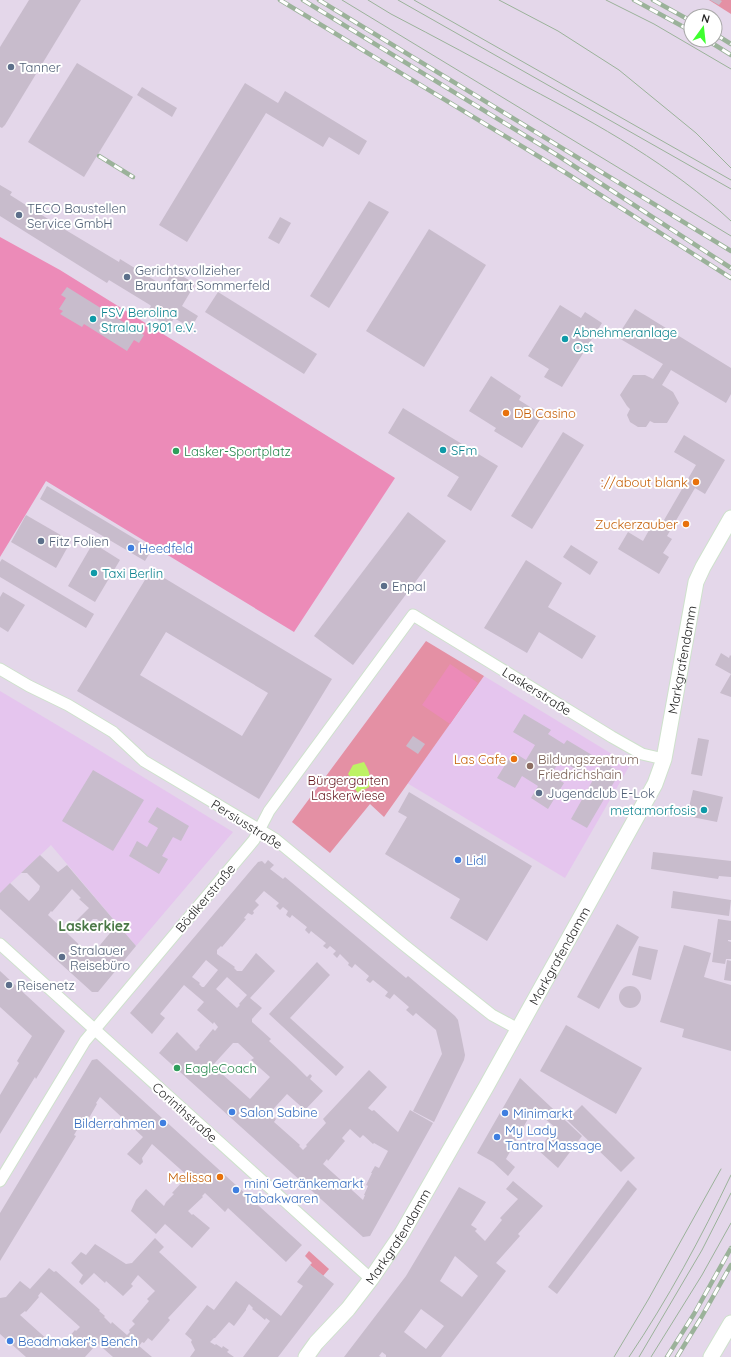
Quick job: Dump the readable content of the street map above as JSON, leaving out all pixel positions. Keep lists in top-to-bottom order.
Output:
{
  "streets": {
    "main road": ["Markgrafendamm"],
    "street": [
      "Laskerstraße",
      "Persiusstraße",
      "Bödikerstraße",
      "Corinthstraße"
    ]
  },
  "crossings": [
    ["Markgrafendamm", "Laskerstraße"],
    ["Markgrafendamm", "Persiusstraße"],
    ["Markgrafendamm", "Corinthstraße"],
    ["Laskerstraße", "Bödikerstraße"],
    ["Persiusstraße", "Bödikerstraße"],
    ["Bödikerstraße", "Corinthstraße"]
  ],
  "districts": ["Laskerkiez"],
  "parks": ["Bürgergarten Laskerwiese"],
  "places": [
    "Tanner",
    "TECO Baustellen Service GmbH",
    "Gerichtsvollzieher Braunfart Sommerfeld",
    "FSV Berolina Stralau 1901 e.V.",
    "Abnehmeranlage Ost",
    "DB Casino",
    "SFm",
    "Lasker-Sportplatz",
    "://about blank",
    "Zuckerzauber",
    "Fitz Folien",
    "Heedfeld",
    "Taxi Berlin",
    "Enpal",
    "Las Cafe",
    "Bildungszentrum Friedrichshain",
    "Jugendclub E-Lok",
    "meta:morfosis",
    "Lidl",
    "Stralauer Reisebüro",
    "Reisenetz",
    "EagleCoach",
    "Salon Sabine",
    "Minimarkt",
    "Bilderrahmen",
    "My Lady Tantra Massage",
    "Melissa",
    "mini Getränkemarkt Tabakwaren",
    "Beadmaker's Bench"
  ],
  "north": "top"
}
